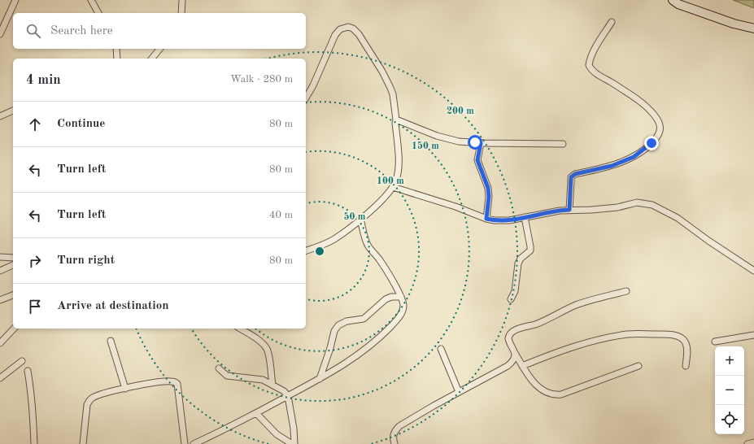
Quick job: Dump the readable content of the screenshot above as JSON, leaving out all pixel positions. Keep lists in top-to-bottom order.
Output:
{
  "page": {
    "search": "Search here",
    "heading": ["4 min", "Walk · 280 m"],
    "list": [
      ["Continue", "80 m"],
      ["Turn left", "80 m"],
      ["Turn left", "40 m"],
      ["Turn right", "80 m"],
      "Arrive at destination"
    ],
    "map_buttons": ["+", "−"]
  },
  "rings": [
    "200 m",
    "150 m",
    "100 m",
    "50 m"
  ]
}
